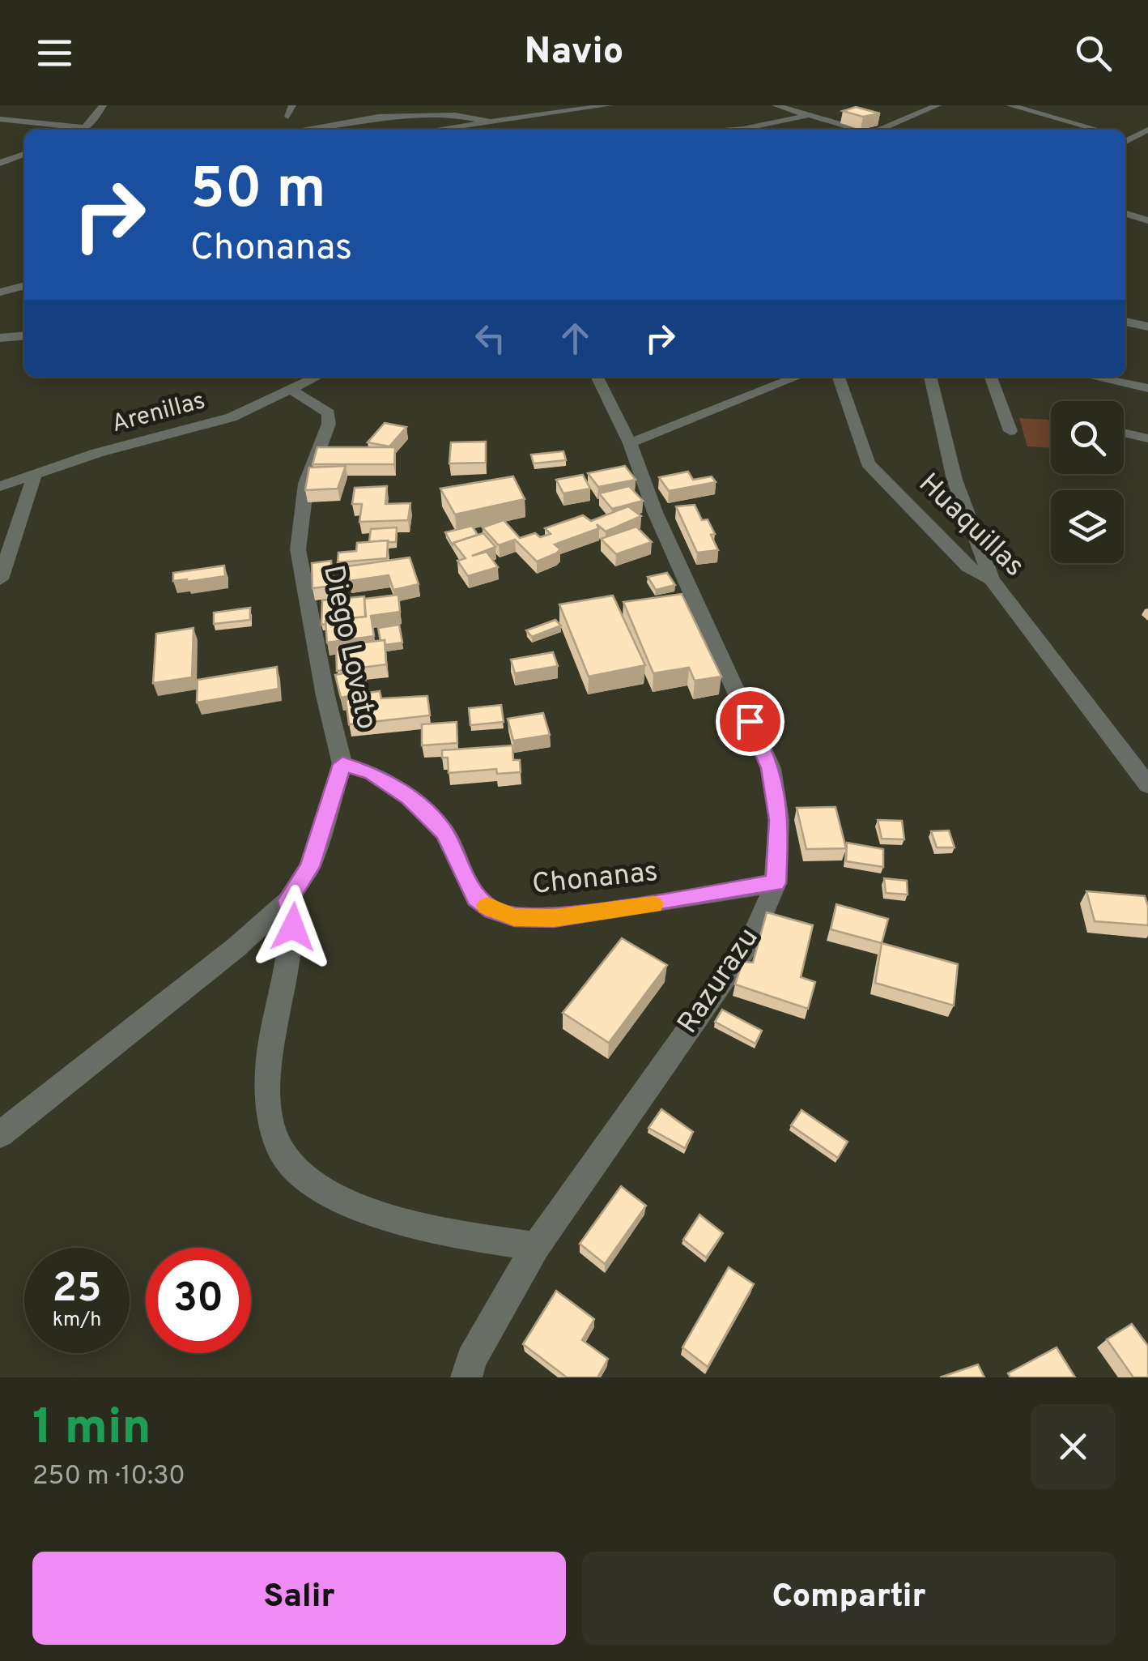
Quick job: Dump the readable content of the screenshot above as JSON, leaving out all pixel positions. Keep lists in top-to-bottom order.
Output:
{
  "streets": {
    "street": [
      "Arenillas",
      "Huaquillas",
      "Diego Lovato",
      "Chonanas",
      "Razurazu"
    ]
  },
  "crossings": [
    ["Arenillas", "Diego Lovato"],
    ["Diego Lovato", "Chonanas"],
    ["Chonanas", "Razurazu"]
  ],
  "page": {
    "header": "Navio",
    "turn": ["50 m", "Chonanas"],
    "speed": "25 km/h",
    "limit": "30",
    "heading": ["1 min", "250 m · 10:30"],
    "buttons": ["Salir", "Compartir"]
  }
}
